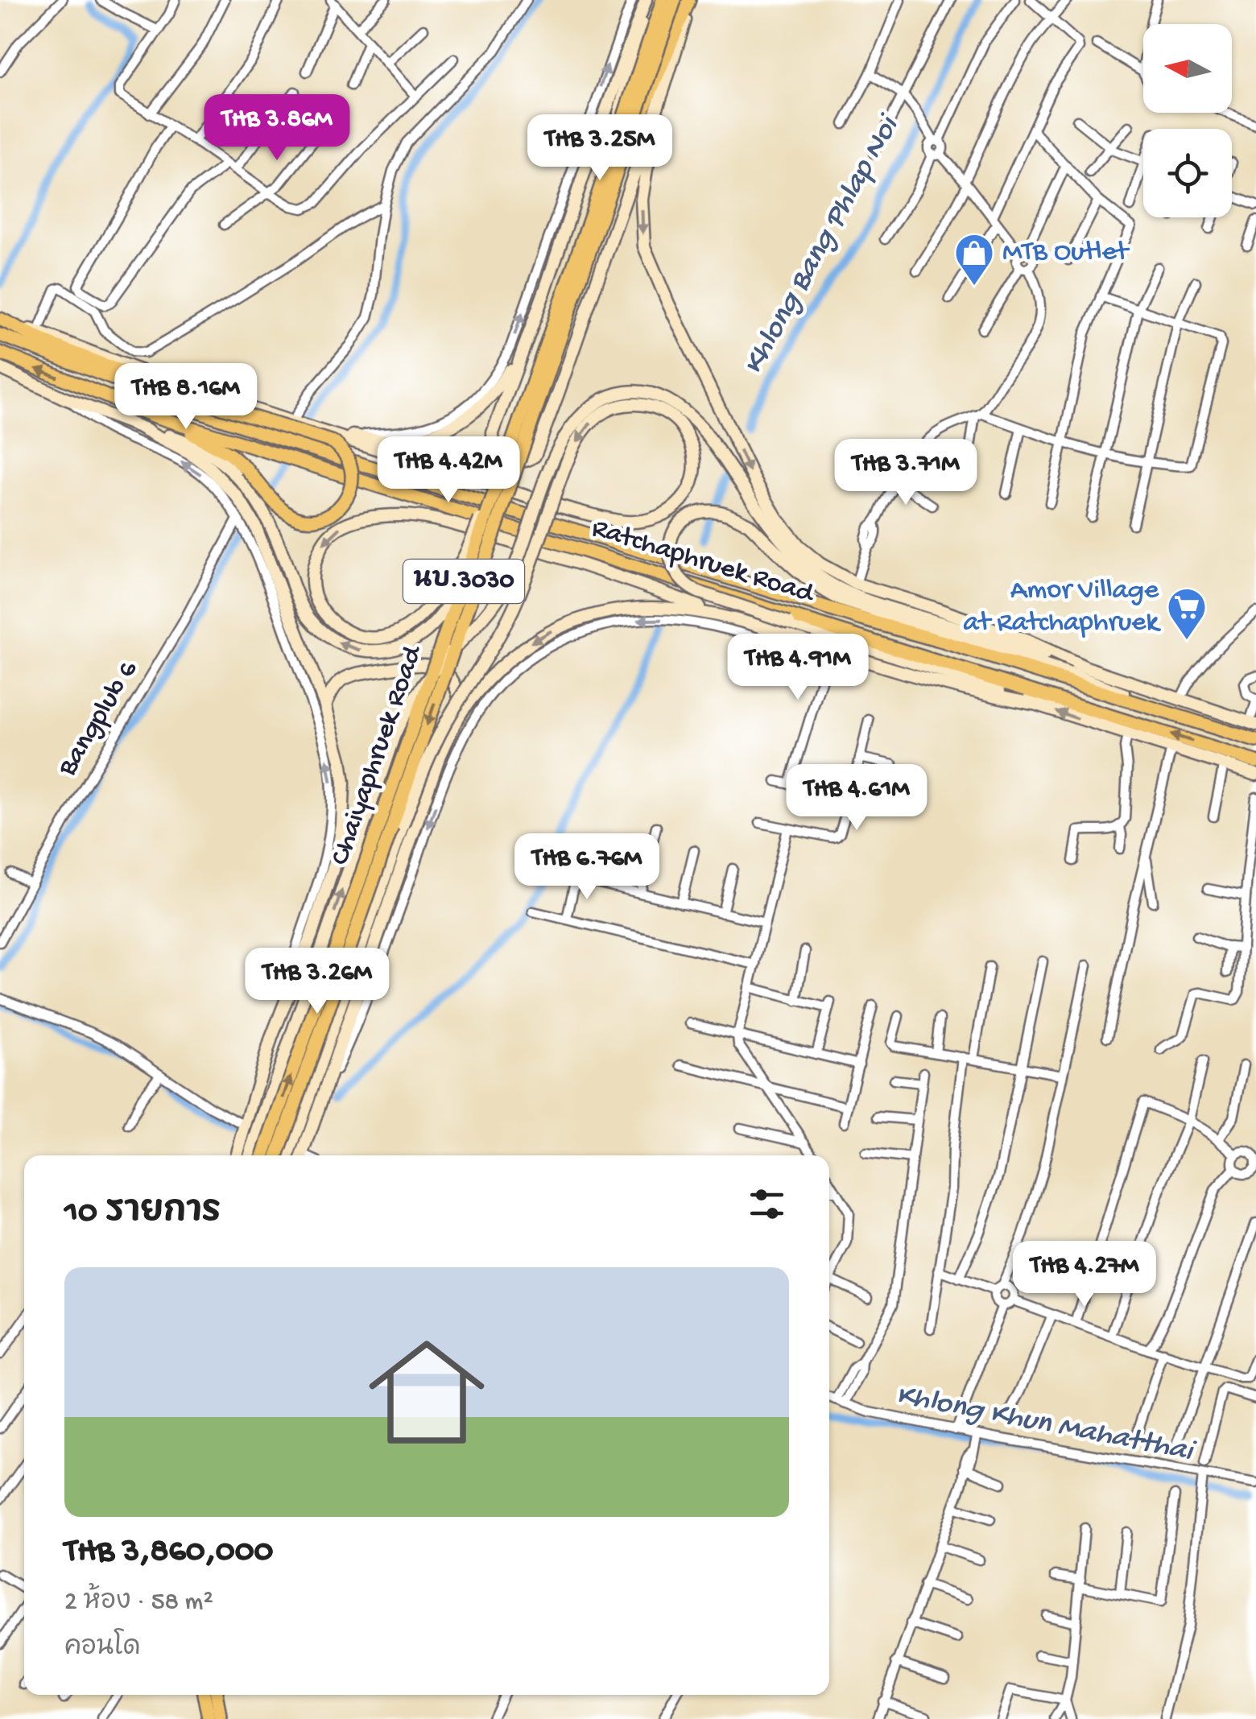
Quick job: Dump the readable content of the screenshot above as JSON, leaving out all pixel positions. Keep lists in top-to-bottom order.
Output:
{
  "streets": {
    "main road": ["Ratchaphruek Road", "นบ.3030", "Chaiyaphruek Road"],
    "street": ["Bangplub 6"]
  },
  "water": ["Khlong Bang Phlap Noi", "Khlong Khun Mahatthai"],
  "places": {
    "shop": ["MTB Outlet"],
    "supermarket": ["Amor Village at Ratchaphruek"]
  },
  "north": "left",
  "page": {
    "price": [
      "THB 3.86M",
      "THB 3.25M",
      "THB 8.16M",
      "THB 4.42M",
      "THB 3.71M",
      "THB 4.91M",
      "THB 4.61M",
      "THB 6.76M",
      "THB 3.26M",
      "THB 4.27M"
    ],
    "heading": "10 รายการ",
    "list": [
      {
        "name": "THB 3,860,000",
        "note": "2 ห้อง · 58 m² · คอนโด"
      }
    ]
  }
}
